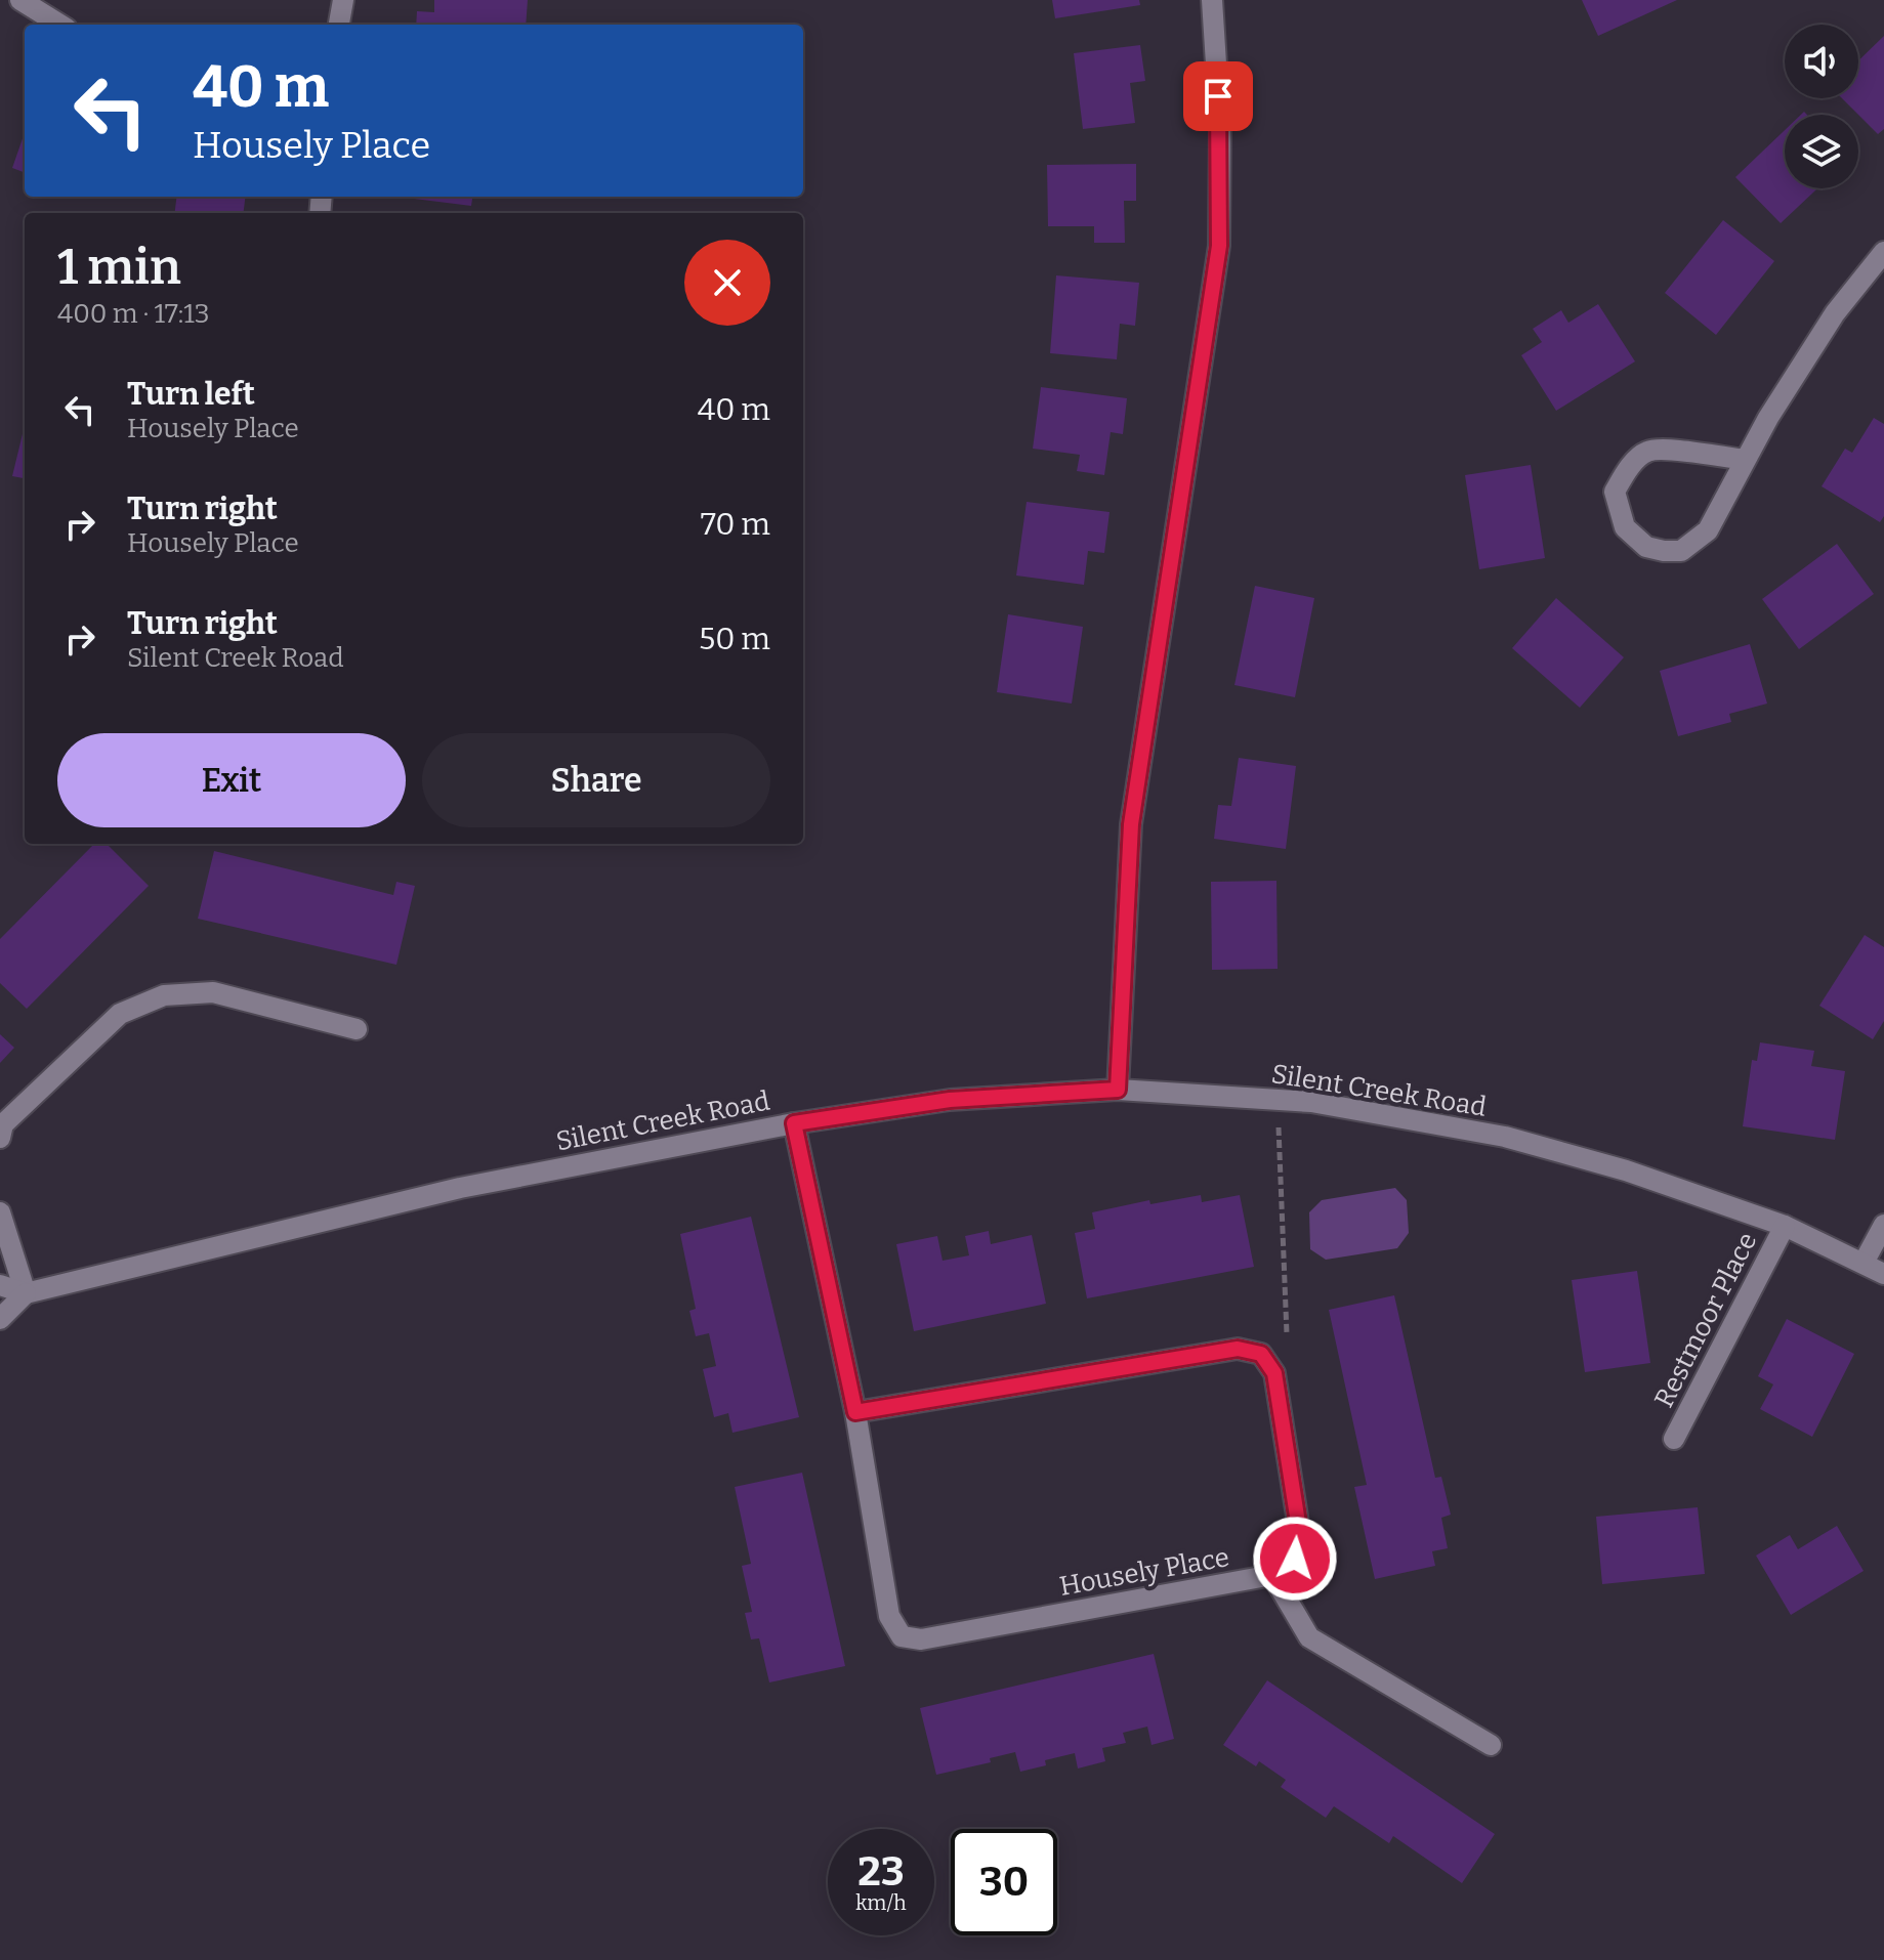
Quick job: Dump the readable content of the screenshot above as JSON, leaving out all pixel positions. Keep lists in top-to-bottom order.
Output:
{
  "streets": {
    "street": ["Silent Creek Road", "Restmoor Place", "Housely Place"]
  },
  "crossings": [
    ["Silent Creek Road", "Restmoor Place"],
    ["Silent Creek Road", "Housely Place"]
  ],
  "page": {
    "turn": ["40 m", "Housely Place"],
    "heading": ["1 min", "400 m · 17:13"],
    "list": [
      {
        "name": "Turn left",
        "note": "Housely Place",
        "value": "40 m"
      },
      {
        "name": "Turn right",
        "note": "Housely Place",
        "value": "70 m"
      },
      {
        "name": "Turn right",
        "note": "Silent Creek Road",
        "value": "50 m"
      }
    ],
    "buttons": ["Exit", "Share"],
    "speed": "23 km/h",
    "limit": "30"
  }
}
